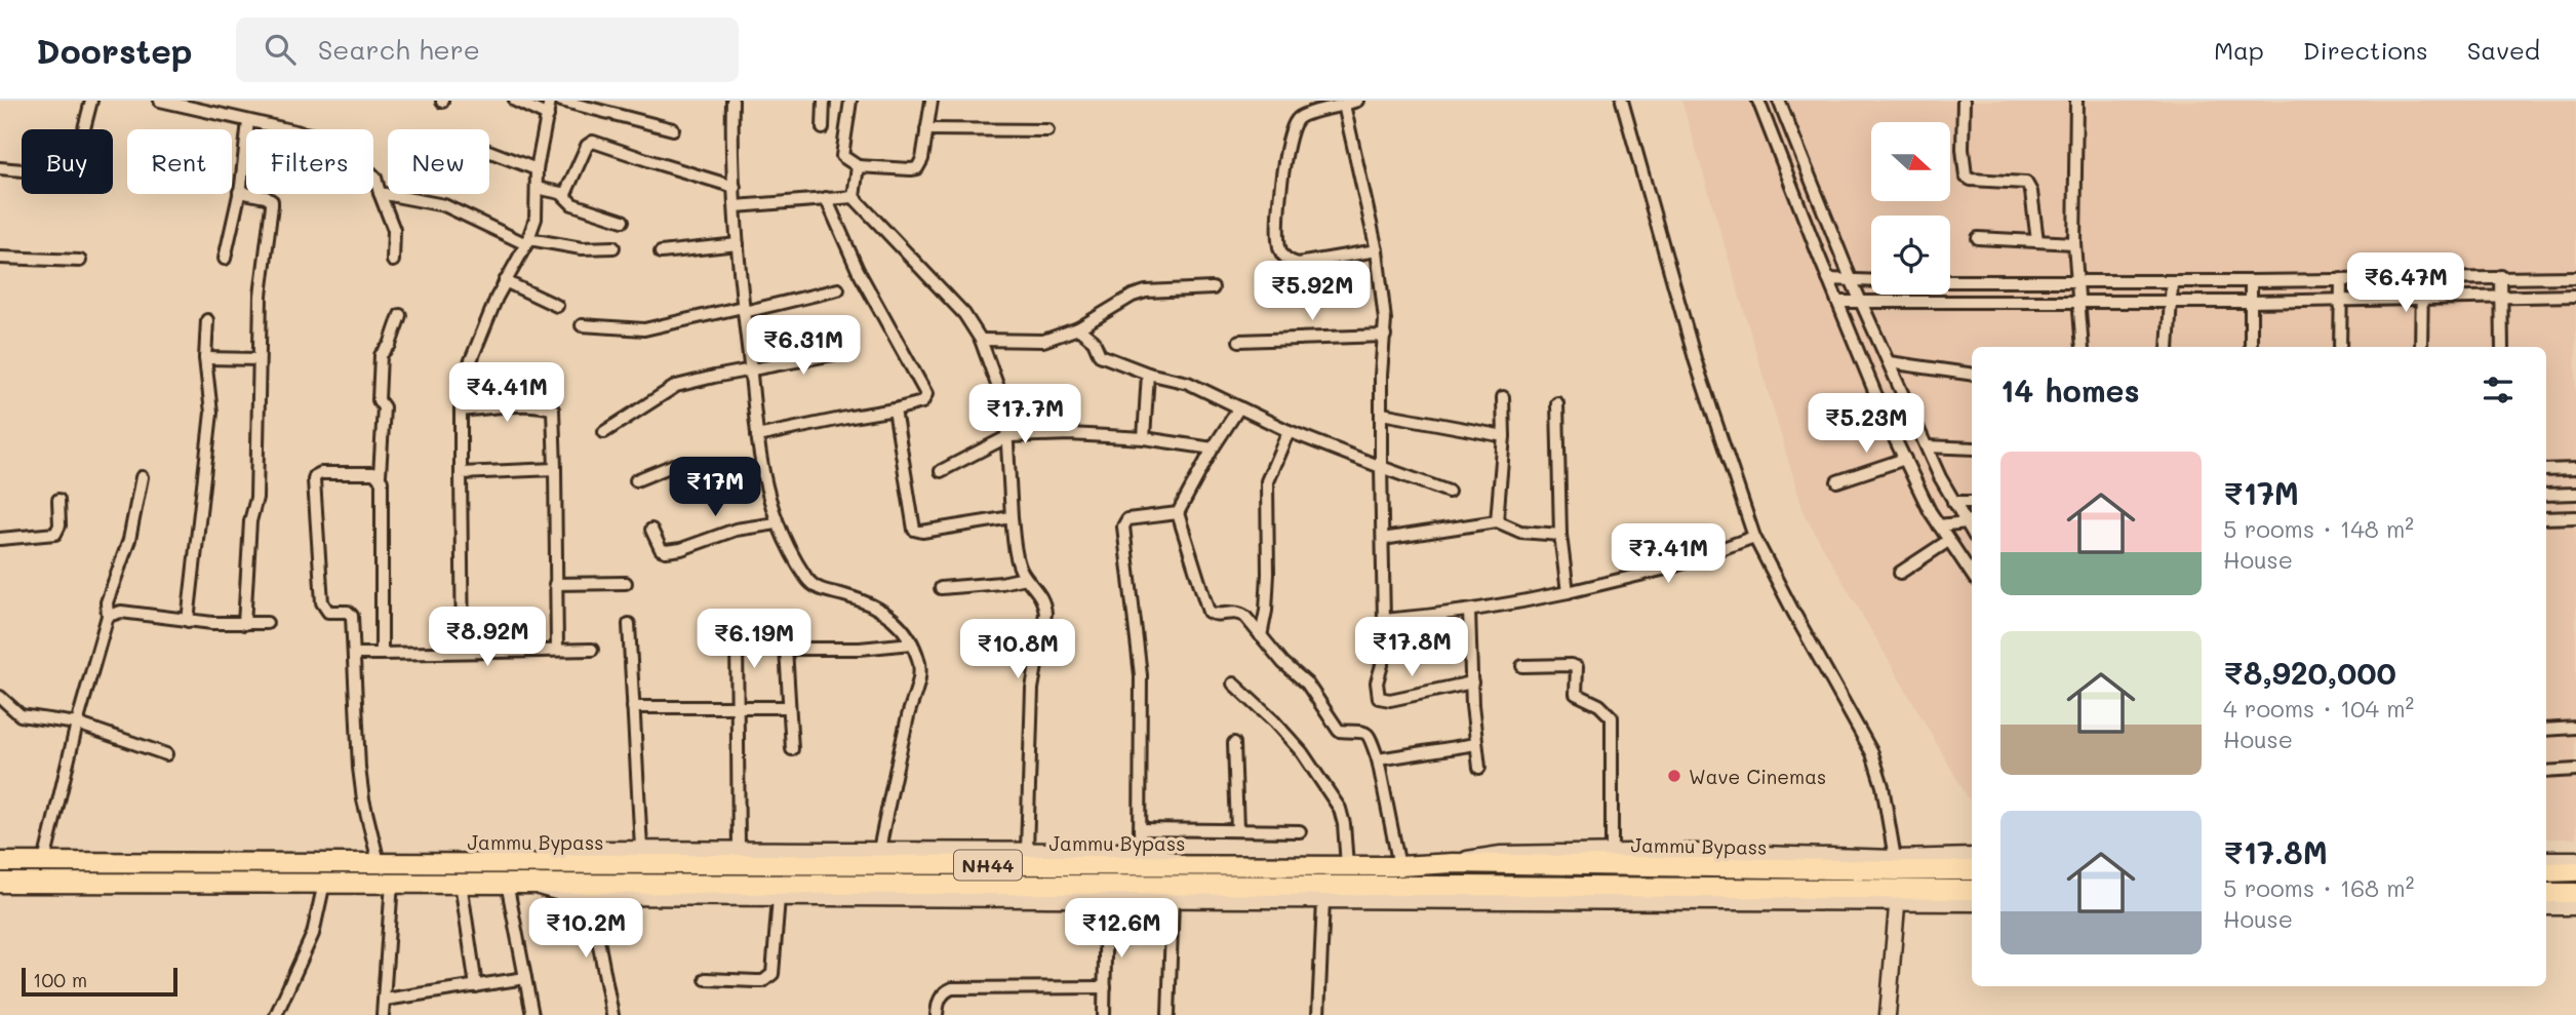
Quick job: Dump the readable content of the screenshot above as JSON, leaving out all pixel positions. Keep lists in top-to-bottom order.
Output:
{
  "streets": {
    "highway": ["Jammu Bypass", "NH44"]
  },
  "places": ["Wave Cinemas"],
  "scale_bar": "100 m",
  "north": "right",
  "page": {
    "header": "Doorstep",
    "search": "Search here",
    "nav": ["Map", "Directions", "Saved"],
    "chip": [
      "Buy",
      "Rent",
      "Filters",
      "New"
    ],
    "price": [
      "₹6.47M",
      "₹5.92M",
      "₹6.31M",
      "₹4.41M",
      "₹17.7M",
      "₹5.23M",
      "₹17M",
      "₹7.41M",
      "₹8.92M",
      "₹6.19M",
      "₹17.8M",
      "₹10.8M",
      "₹10.2M",
      "₹12.6M"
    ],
    "heading": "14 homes",
    "list": [
      {
        "name": "₹17M",
        "note": "5 rooms · 148 m² · House"
      },
      {
        "name": "₹8,920,000",
        "note": "4 rooms · 104 m² · House"
      },
      {
        "name": "₹17.8M",
        "note": "5 rooms · 168 m² · House"
      }
    ],
    "scale": "100 m"
  }
}
